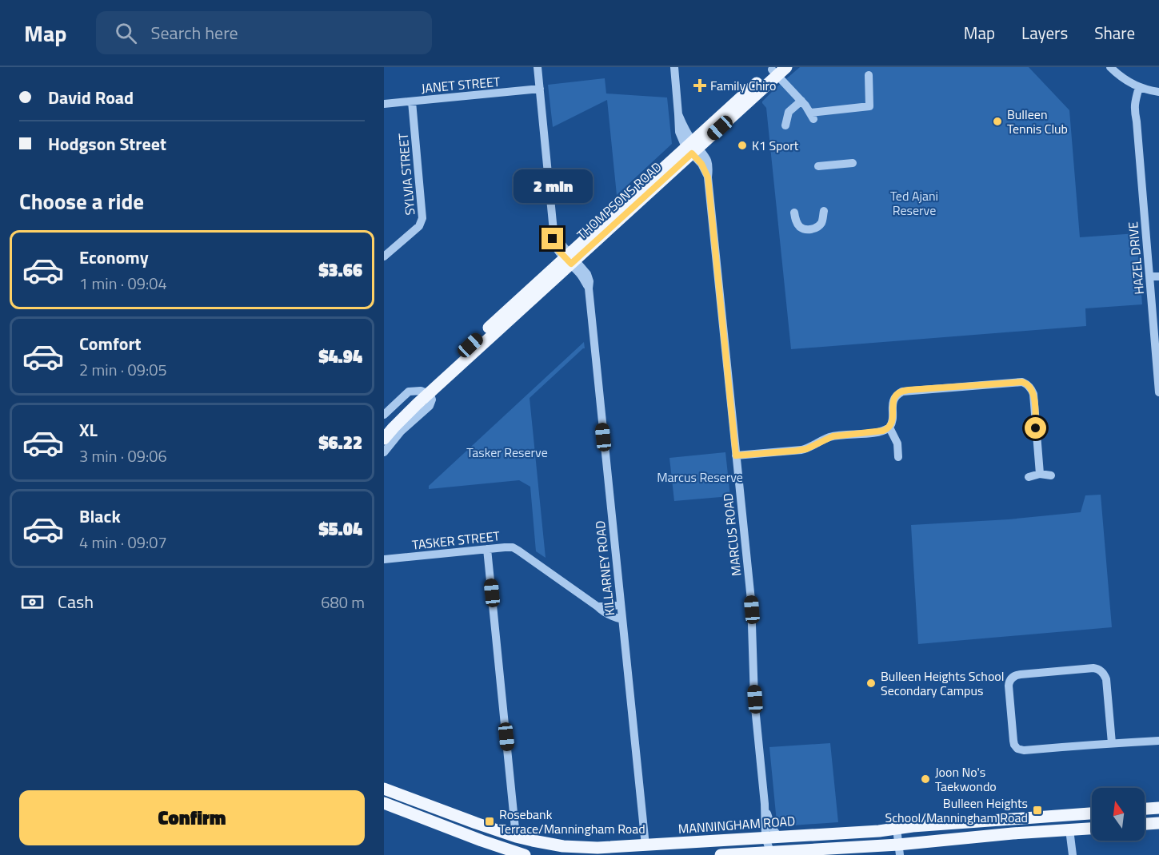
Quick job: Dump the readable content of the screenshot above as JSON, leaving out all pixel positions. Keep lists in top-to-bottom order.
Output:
{
  "streets": {
    "main road": ["THOMPSONS ROAD", "MANNINGHAM ROAD"],
    "street": [
      "JANET STREET",
      "SYLVIA STREET",
      "HAZEL DRIVE",
      "MARCUS ROAD",
      "TASKER STREET",
      "KILLARNEY ROAD"
    ]
  },
  "crossings": [
    ["JANET STREET", "SYLVIA STREET"],
    ["JANET STREET", "KILLARNEY ROAD"],
    ["THOMPSONS ROAD", "MARCUS ROAD"],
    ["THOMPSONS ROAD", "KILLARNEY ROAD"],
    ["MARCUS ROAD", "MANNINGHAM ROAD"],
    ["TASKER STREET", "KILLARNEY ROAD"],
    ["KILLARNEY ROAD", "MANNINGHAM ROAD"]
  ],
  "parks": ["Ted Ajani Reserve", "Tasker Reserve", "Marcus Reserve"],
  "places": {
    "health": ["Family Chiro"],
    "other": [
      "Bulleen Tennis Club",
      "K1 Sport",
      "Bulleen Heights School Secondary Campus",
      "Joon No's Taekwondo"
    ],
    "transit": ["Bulleen Heights School/Manningham Road", "Rosebank Terrace/Manningham Road"]
  },
  "north": "top",
  "page": {
    "header": "Map",
    "search": "Search here",
    "nav": ["Map", "Layers", "Share"],
    "banner": ["David Road", "Hodgson Street"],
    "bubble": "2 min",
    "heading": "Choose a ride",
    "list": [
      {
        "name": "Economy",
        "note": "1 min · 09:04",
        "value": "$3.66"
      },
      {
        "name": "Comfort",
        "note": "2 min · 09:05",
        "value": "$4.94"
      },
      {
        "name": "XL",
        "note": "3 min · 09:06",
        "value": "$6.22"
      },
      {
        "name": "Black",
        "note": "4 min · 09:07",
        "value": "$5.04"
      }
    ],
    "pay": ["Cash", "680 m"],
    "buttons": "Confirm"
  }
}
